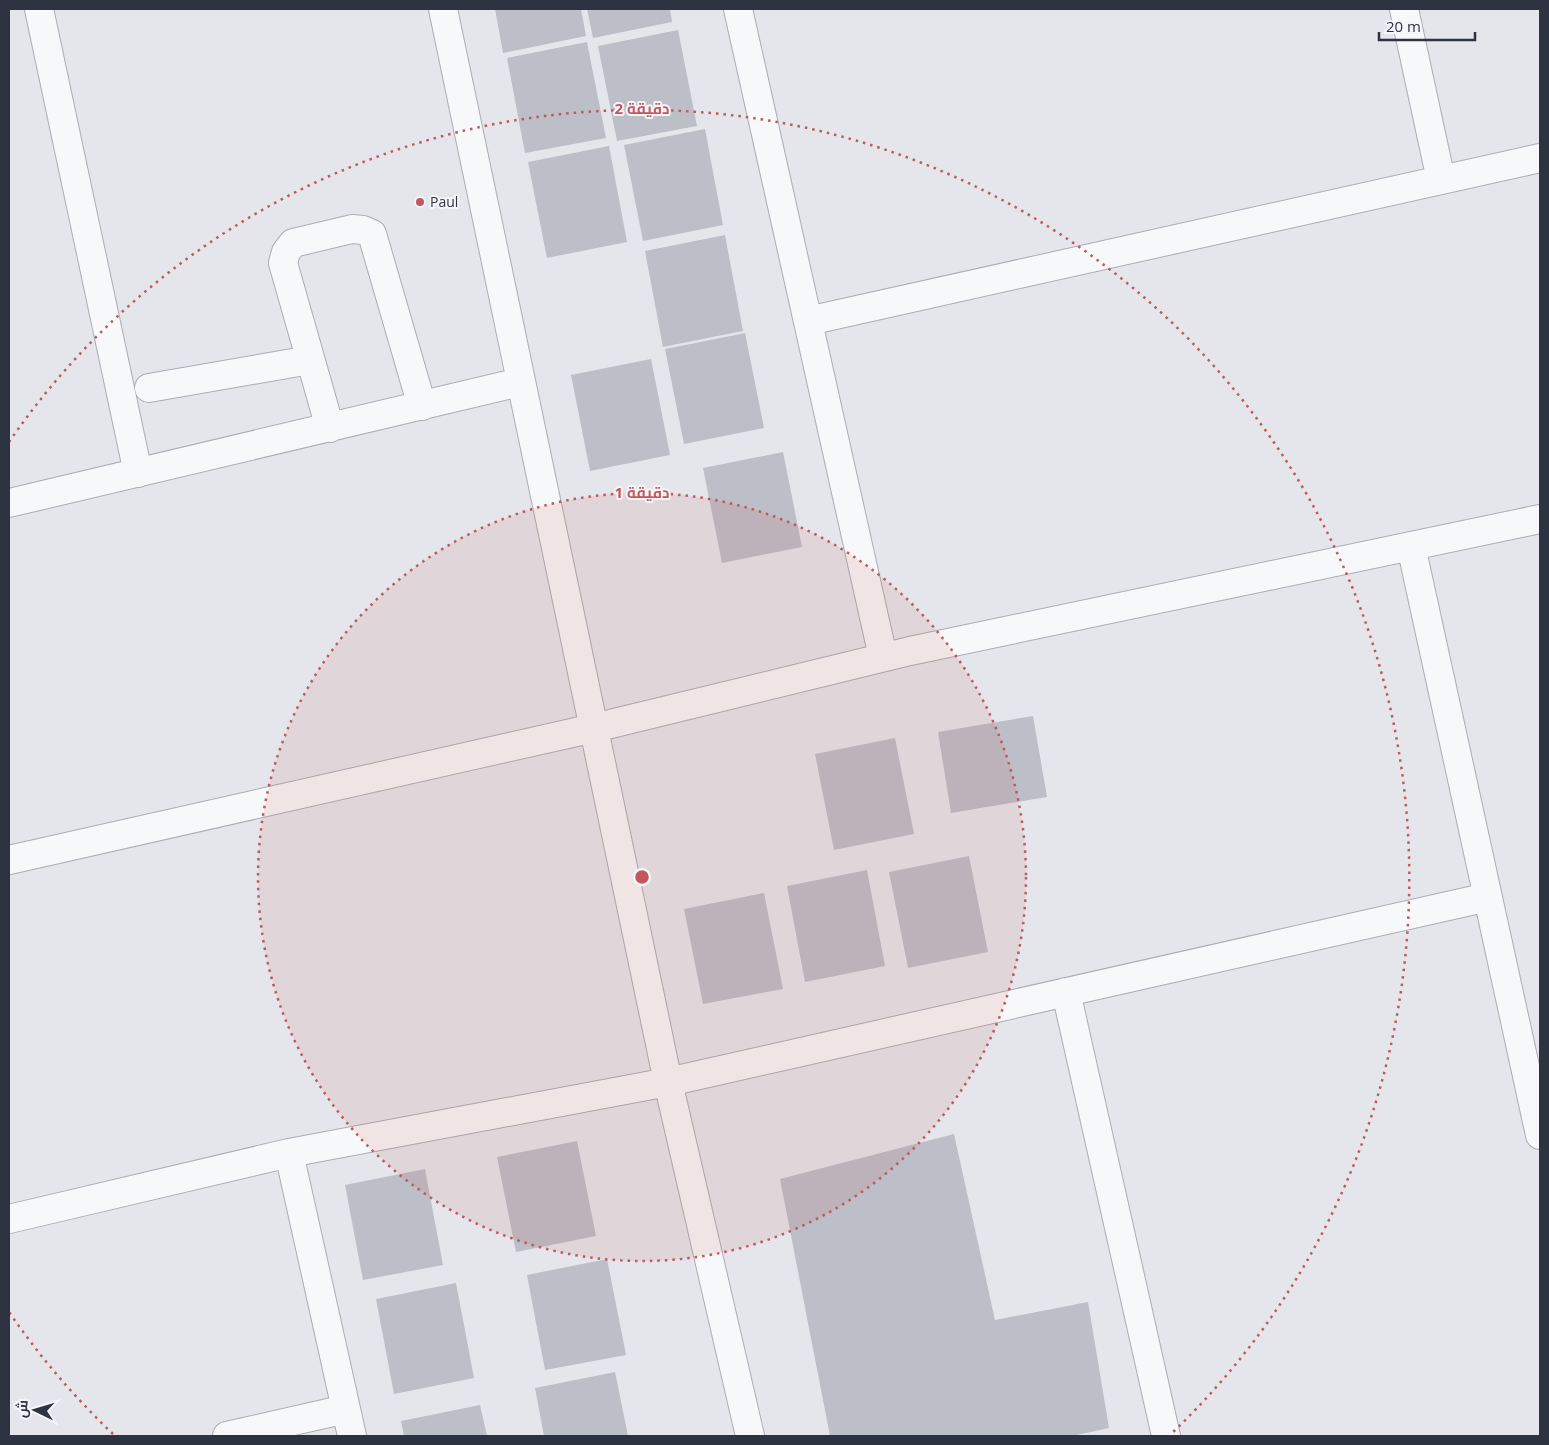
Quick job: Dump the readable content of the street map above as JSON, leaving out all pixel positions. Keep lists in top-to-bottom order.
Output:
{
  "places": ["Paul"],
  "scale_bar": "20 m",
  "north": "left",
  "rings": ["2 دقيقة", "1 دقيقة"]
}
